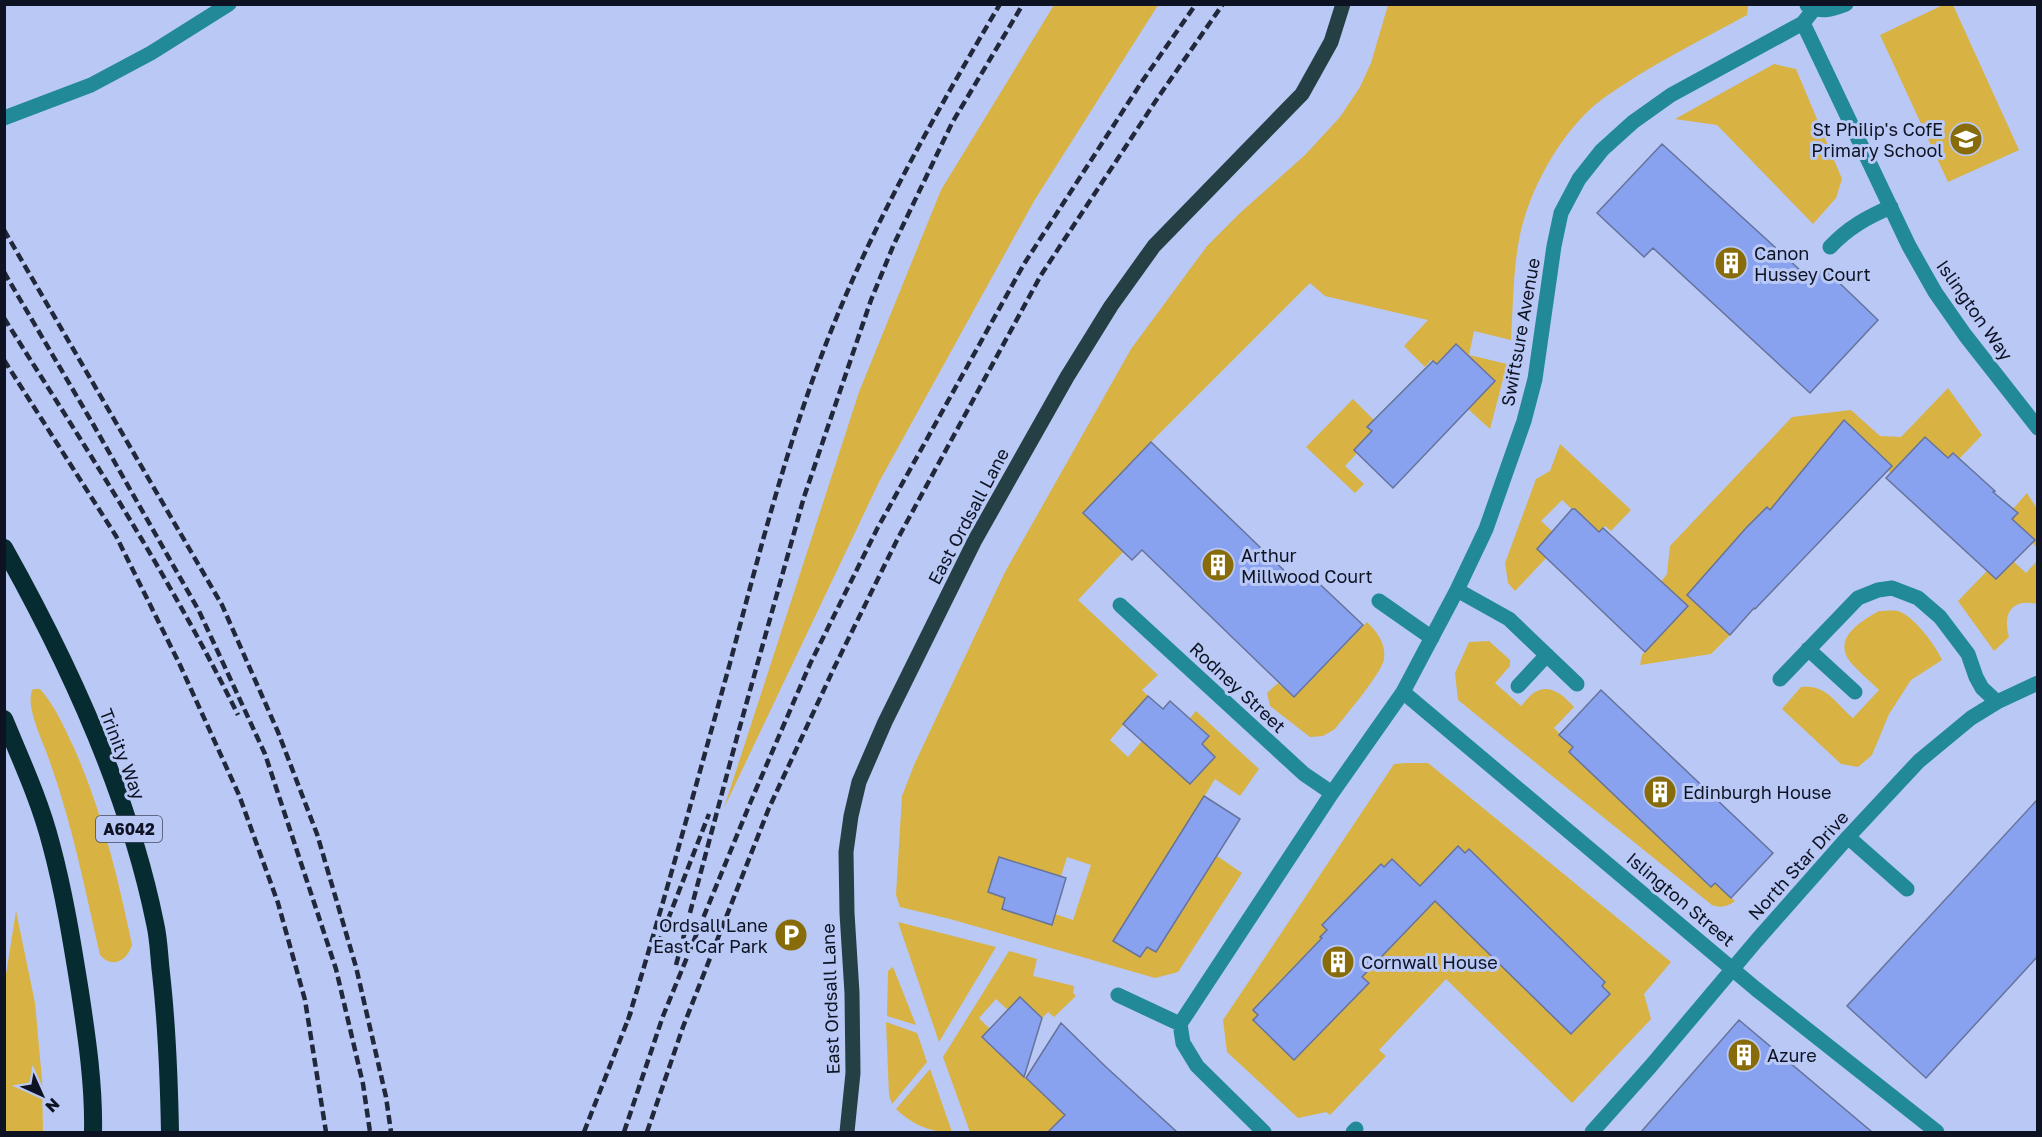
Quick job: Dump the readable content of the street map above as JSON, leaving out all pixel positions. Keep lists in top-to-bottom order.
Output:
{
  "streets": {
    "highway": ["Trinity Way", "A6042"],
    "main road": ["East Ordsall Lane"],
    "street": [
      "Islington Way",
      "Swiftsure Avenue",
      "Rodney Street",
      "North Star Drive",
      "Islington Street"
    ]
  },
  "crossings": [
    ["Islington Way", "Swiftsure Avenue"],
    ["Swiftsure Avenue", "Islington Street"],
    ["North Star Drive", "Islington Street"]
  ],
  "places": {
    "school or university": ["St Philip's CofE Primary School"],
    "building": [
      "Canon Hussey Court",
      "Arthur Millwood Court",
      "Edinburgh House",
      "Cornwall House",
      "Azure"
    ],
    "parking": ["Ordsall Lane East Car Park"]
  },
  "north": "bottom right"
}
